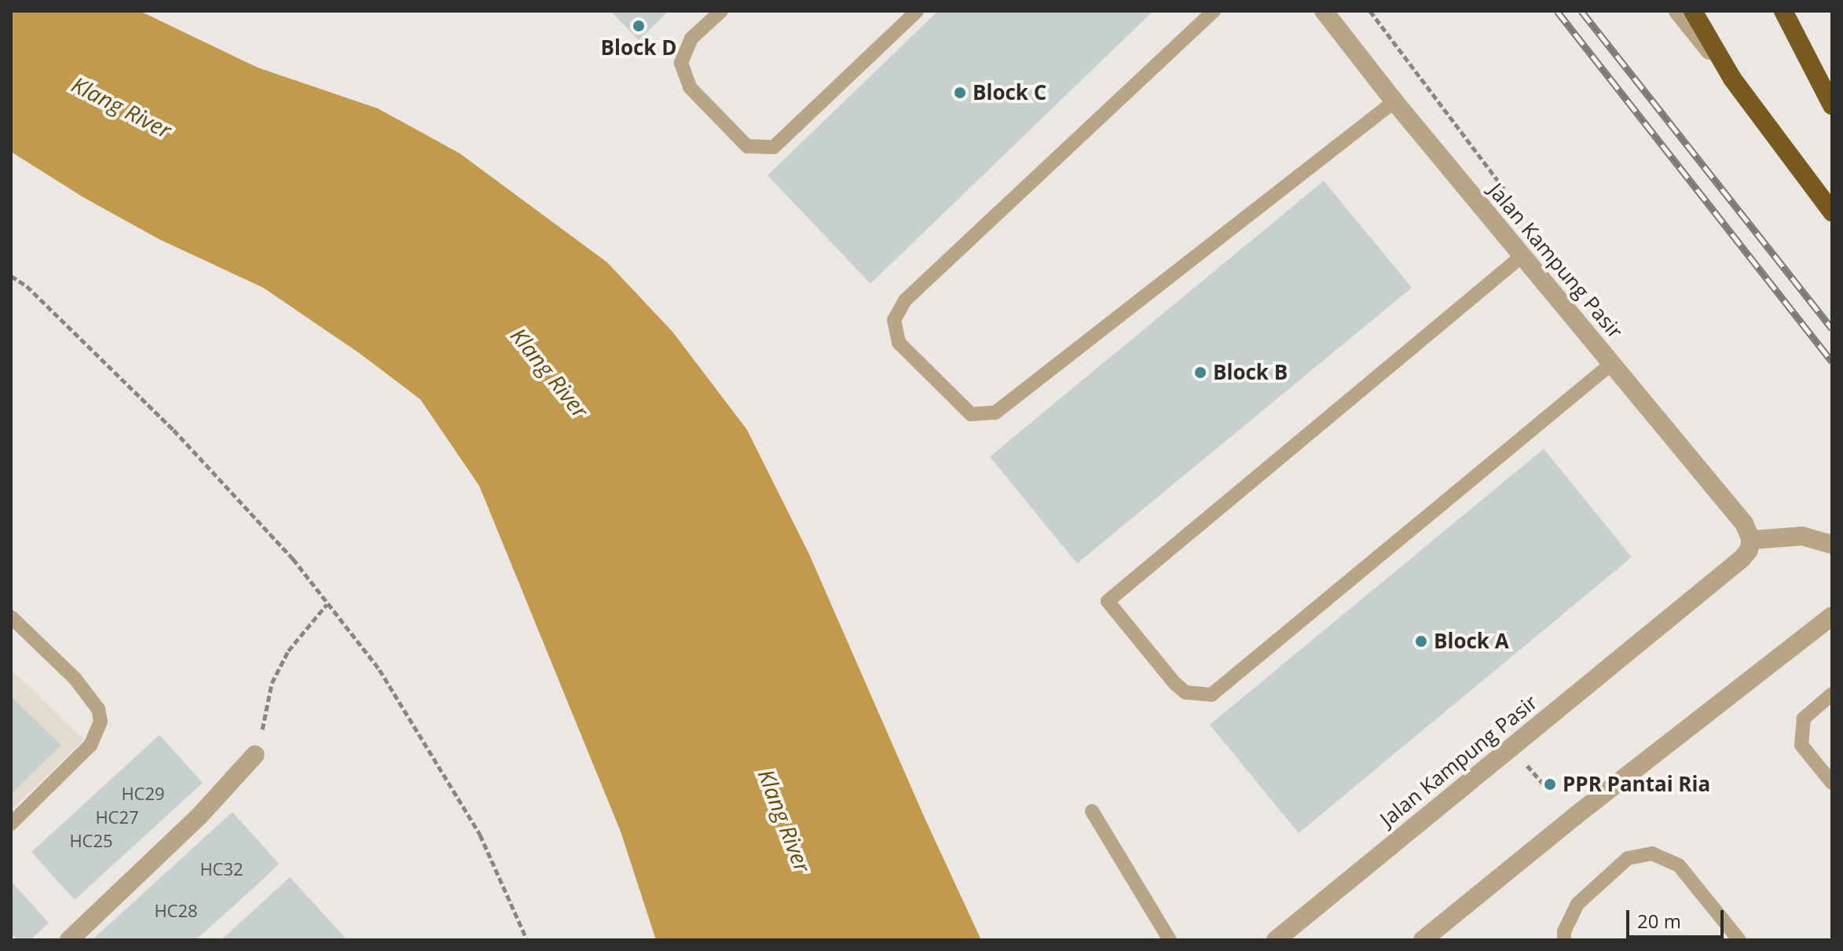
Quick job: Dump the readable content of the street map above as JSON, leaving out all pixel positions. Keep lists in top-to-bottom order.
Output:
{
  "streets": {
    "street": ["Jalan Kampung Pasir"]
  },
  "water": ["Klang River"],
  "places": [
    "Block D",
    "Block C",
    "Block B",
    "Block A",
    "PPR Pantai Ria"
  ],
  "house_numbers": [
    "HC29",
    "HC27",
    "HC25",
    "HC32",
    "HC28"
  ],
  "scale_bar": "20 m"
}
